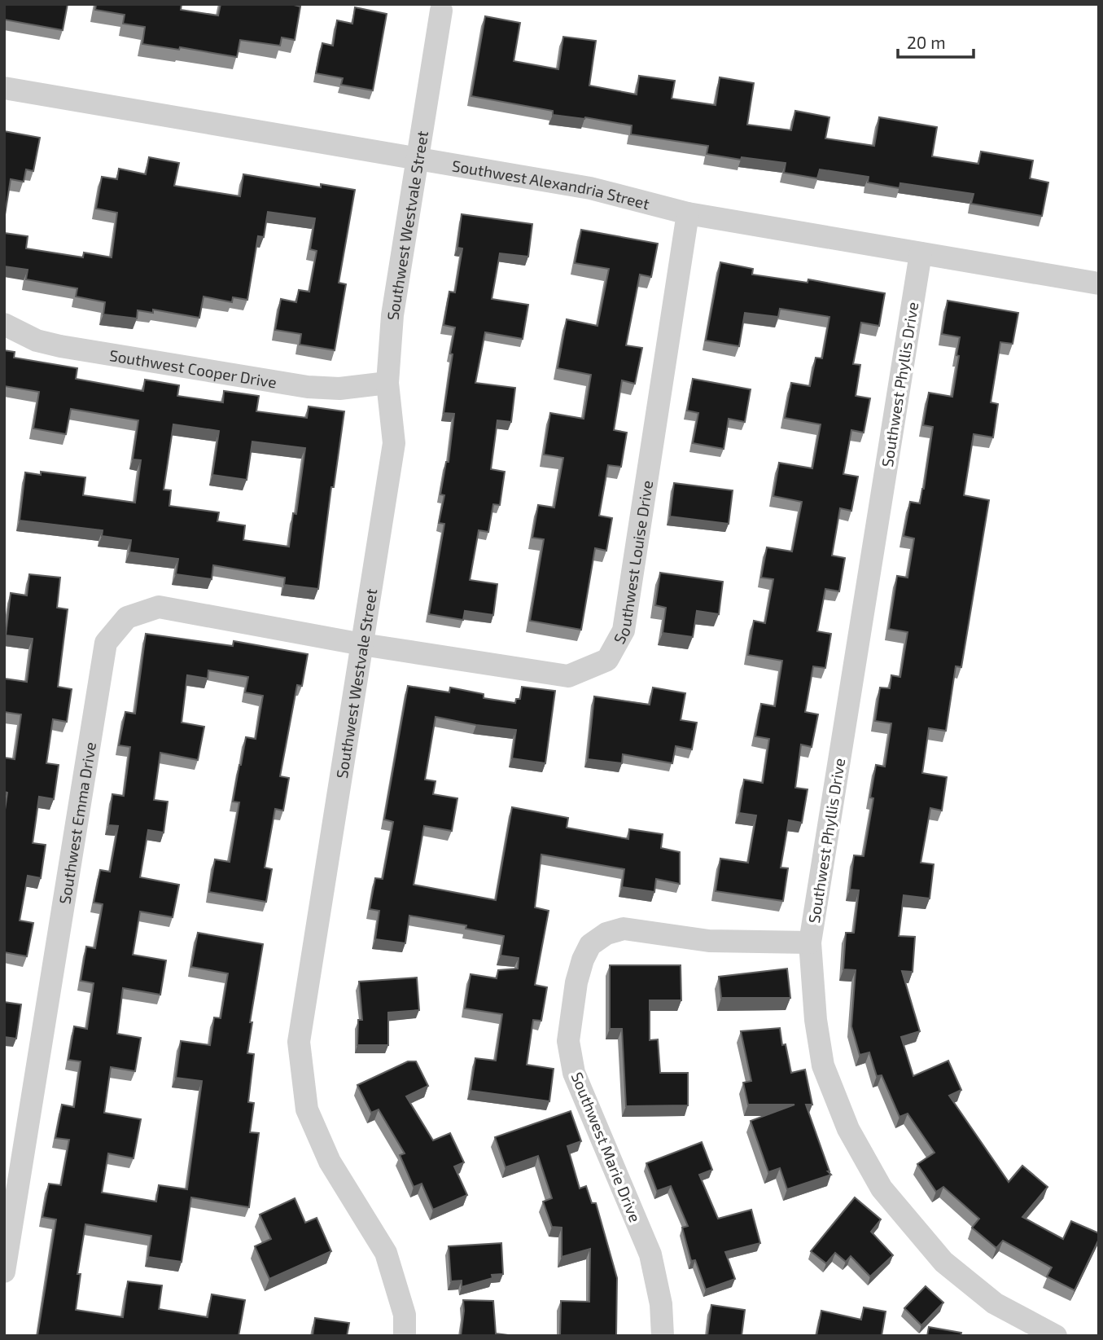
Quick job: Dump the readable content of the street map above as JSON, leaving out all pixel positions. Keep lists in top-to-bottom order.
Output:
{
  "streets": {
    "street": [
      "Southwest Alexandria Street",
      "Southwest Westvale Street",
      "Southwest Cooper Drive",
      "Southwest Phyllis Drive",
      "Southwest Louise Drive",
      "Southwest Emma Drive",
      "Southwest Marie Drive"
    ]
  },
  "crossings": [
    ["Southwest Alexandria Street", "Southwest Westvale Street"],
    ["Southwest Alexandria Street", "Southwest Phyllis Drive"],
    ["Southwest Alexandria Street", "Southwest Louise Drive"],
    ["Southwest Westvale Street", "Southwest Cooper Drive"],
    ["Southwest Westvale Street", "Southwest Louise Drive"],
    ["Southwest Westvale Street", "Southwest Emma Drive"],
    ["Southwest Phyllis Drive", "Southwest Marie Drive"],
    ["Southwest Louise Drive", "Southwest Emma Drive"]
  ],
  "scale_bar": "20 m"
}
